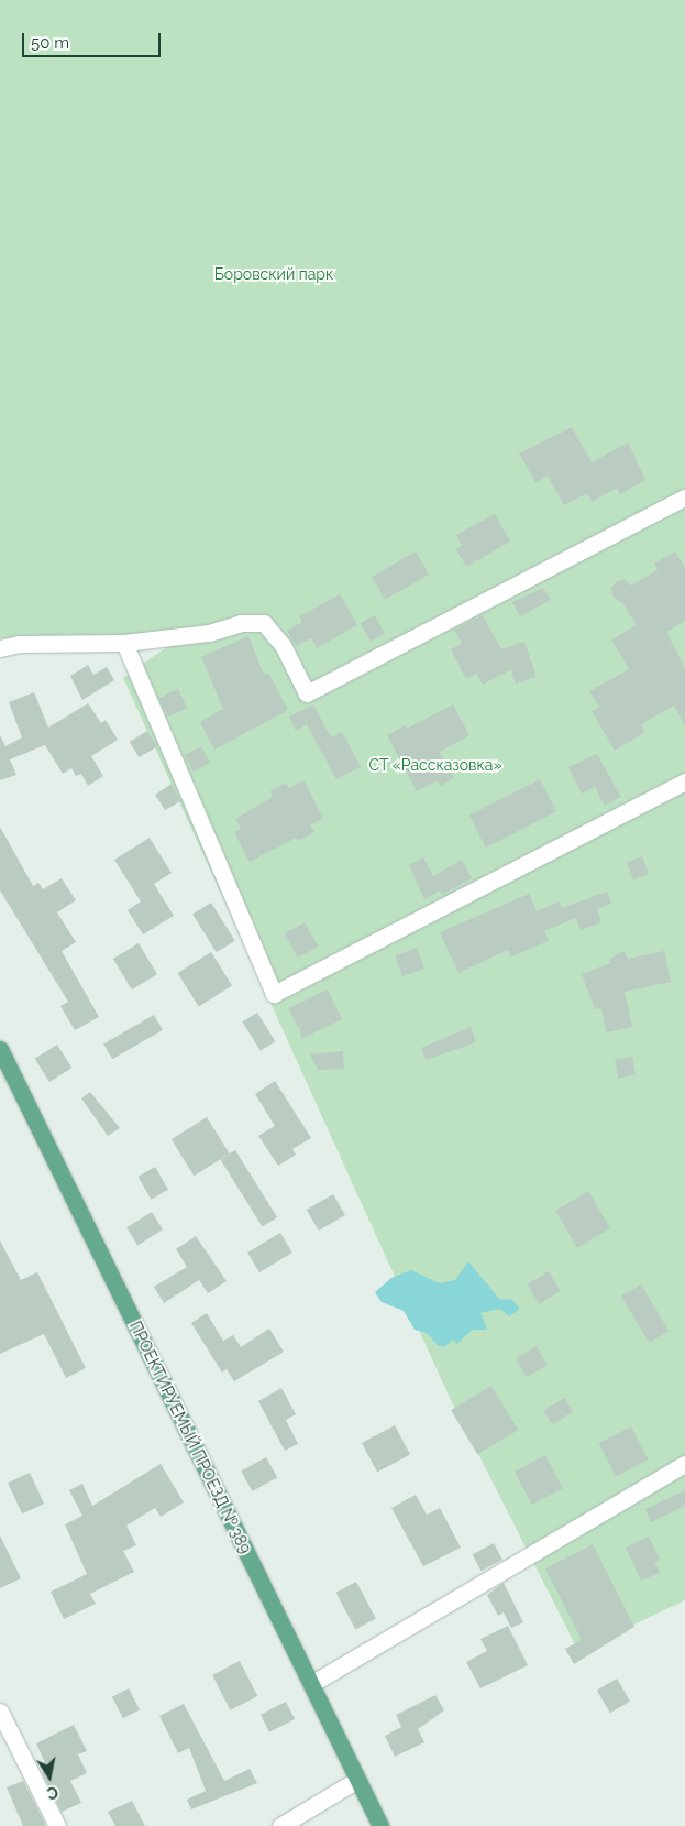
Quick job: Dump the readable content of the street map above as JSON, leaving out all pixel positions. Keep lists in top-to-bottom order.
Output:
{
  "streets": {
    "main road": ["ПРОЕКТИРУЕМЫЙ ПРОЕЗД № 389"]
  },
  "parks": ["Боровский парк", "СТ «Рассказовка»"],
  "scale_bar": "50 m",
  "north": "bottom"
}
